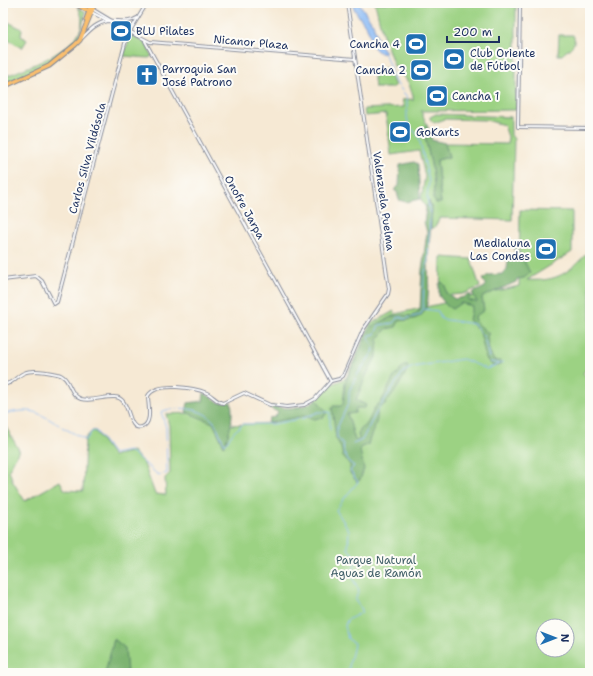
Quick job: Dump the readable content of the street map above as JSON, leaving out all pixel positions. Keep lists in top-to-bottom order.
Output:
{
  "streets": {
    "street": [
      "Nicanor Plaza",
      "Carlos Silva Vildósola",
      "Valenzuela Puelma",
      "Onofre Jarpa"
    ]
  },
  "crossings": [
    ["Nicanor Plaza", "Valenzuela Puelma"],
    ["Nicanor Plaza", "Onofre Jarpa"],
    ["Valenzuela Puelma", "Onofre Jarpa"]
  ],
  "parks": ["Parque Natural Aguas de Ramón"],
  "places": {
    "sports": [
      "BLU Pilates",
      "Cancha 4",
      "Club Oriente de Fútbol",
      "Cancha 2",
      "Cancha 1",
      "GoKarts",
      "Medialuna Las Condes"
    ],
    "church": ["Parroquia San José Patrono"]
  },
  "scale_bar": "200 m",
  "north": "right"
}
